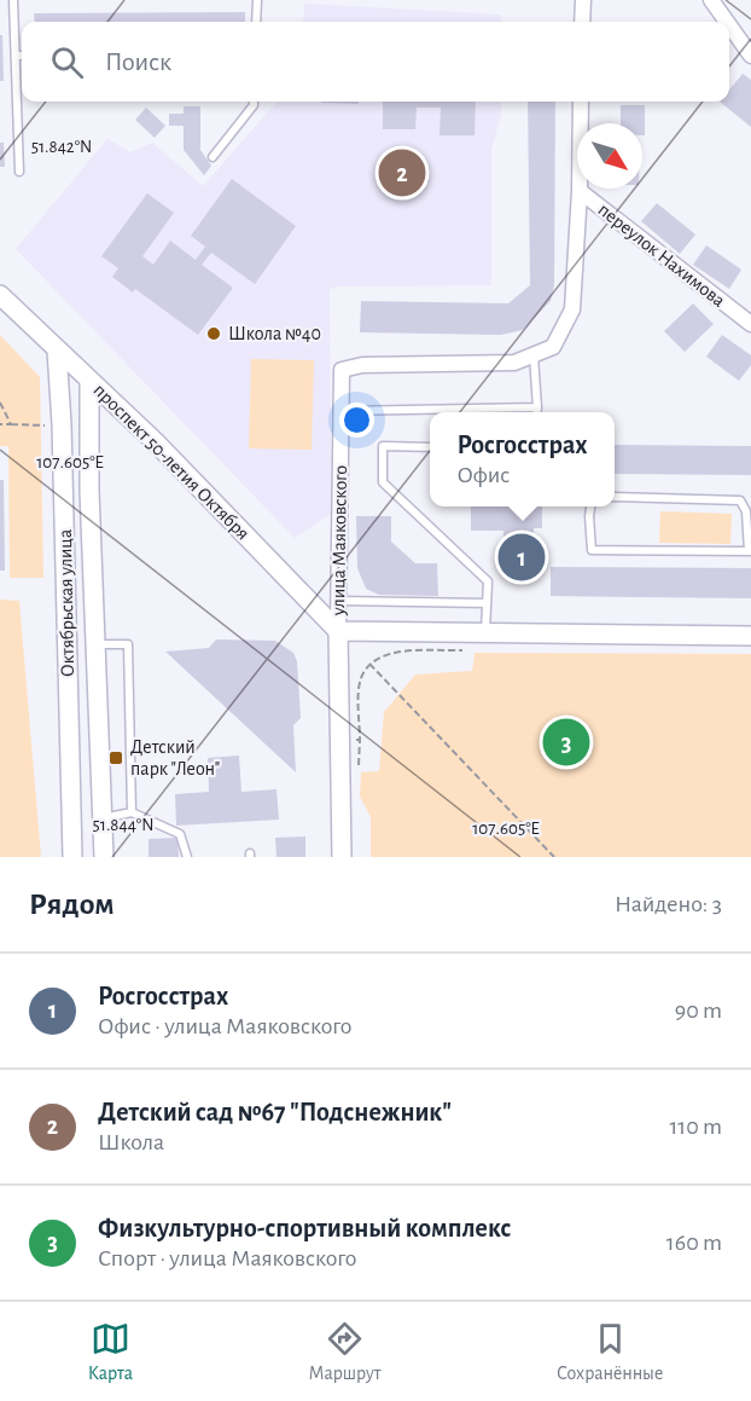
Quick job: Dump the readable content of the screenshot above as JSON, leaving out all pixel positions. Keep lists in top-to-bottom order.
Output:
{
  "streets": {
    "street": [
      "переулок Нахимова",
      "проспект 50-летия Октября",
      "улица Маяковского",
      "Октябрьская улица"
    ]
  },
  "crossings": [
    ["переулок Нахимова", "улица Маяковского"],
    ["проспект 50-летия Октября", "улица Маяковского"],
    ["проспект 50-летия Октября", "Октябрьская улица"]
  ],
  "places": {
    "other": ["Школа №40"],
    "transit": ["Детский парк \"Леон\""]
  },
  "north": "bottom right",
  "page": {
    "search": "Поиск",
    "pins": ["2", "1", "3"],
    "popup": ["Росгосстрах", "Офис"],
    "heading": ["Рядом", "Найдено: 3"],
    "list": [
      {
        "mark": "1",
        "name": "Росгосстрах",
        "note": "Офис · улица Маяковского",
        "value": "90 m"
      },
      {
        "mark": "2",
        "name": "Детский сад №67 \"Подснежник\"",
        "note": "Школа",
        "value": "110 m"
      },
      {
        "mark": "3",
        "name": "Физкультурно-спортивный комплекс",
        "note": "Спорт · улица Маяковского",
        "value": "160 m"
      }
    ],
    "nav": ["Карта", "Маршрут", "Сохранённые"]
  },
  "coordinates": ["51.842°N", "107.605°E", "51.844°N"]
}
